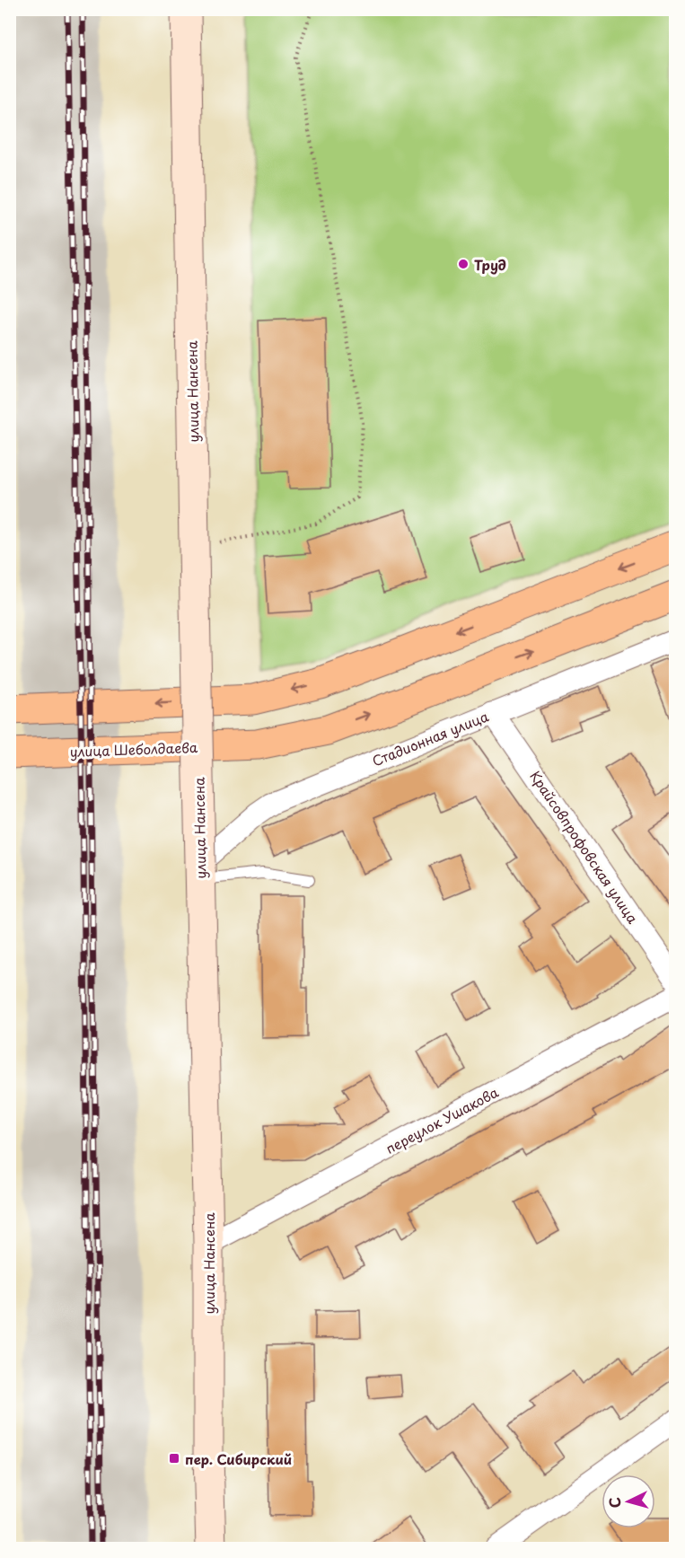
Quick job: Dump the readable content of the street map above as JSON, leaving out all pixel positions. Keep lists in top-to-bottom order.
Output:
{
  "streets": {
    "main road": ["улица Нансена", "улица Шеболдаева"],
    "street": ["Стадионная улица", "Крайсовпрофовская улица", "переулок Ушакова"]
  },
  "crossings": [
    ["улица Нансена", "Стадионная улица"],
    ["улица Нансена", "переулок Ушакова"],
    ["Стадионная улица", "Крайсовпрофовская улица"]
  ],
  "places": {
    "other": ["Труд"],
    "transit": ["пер. Сибирский"]
  },
  "north": "left"
}
